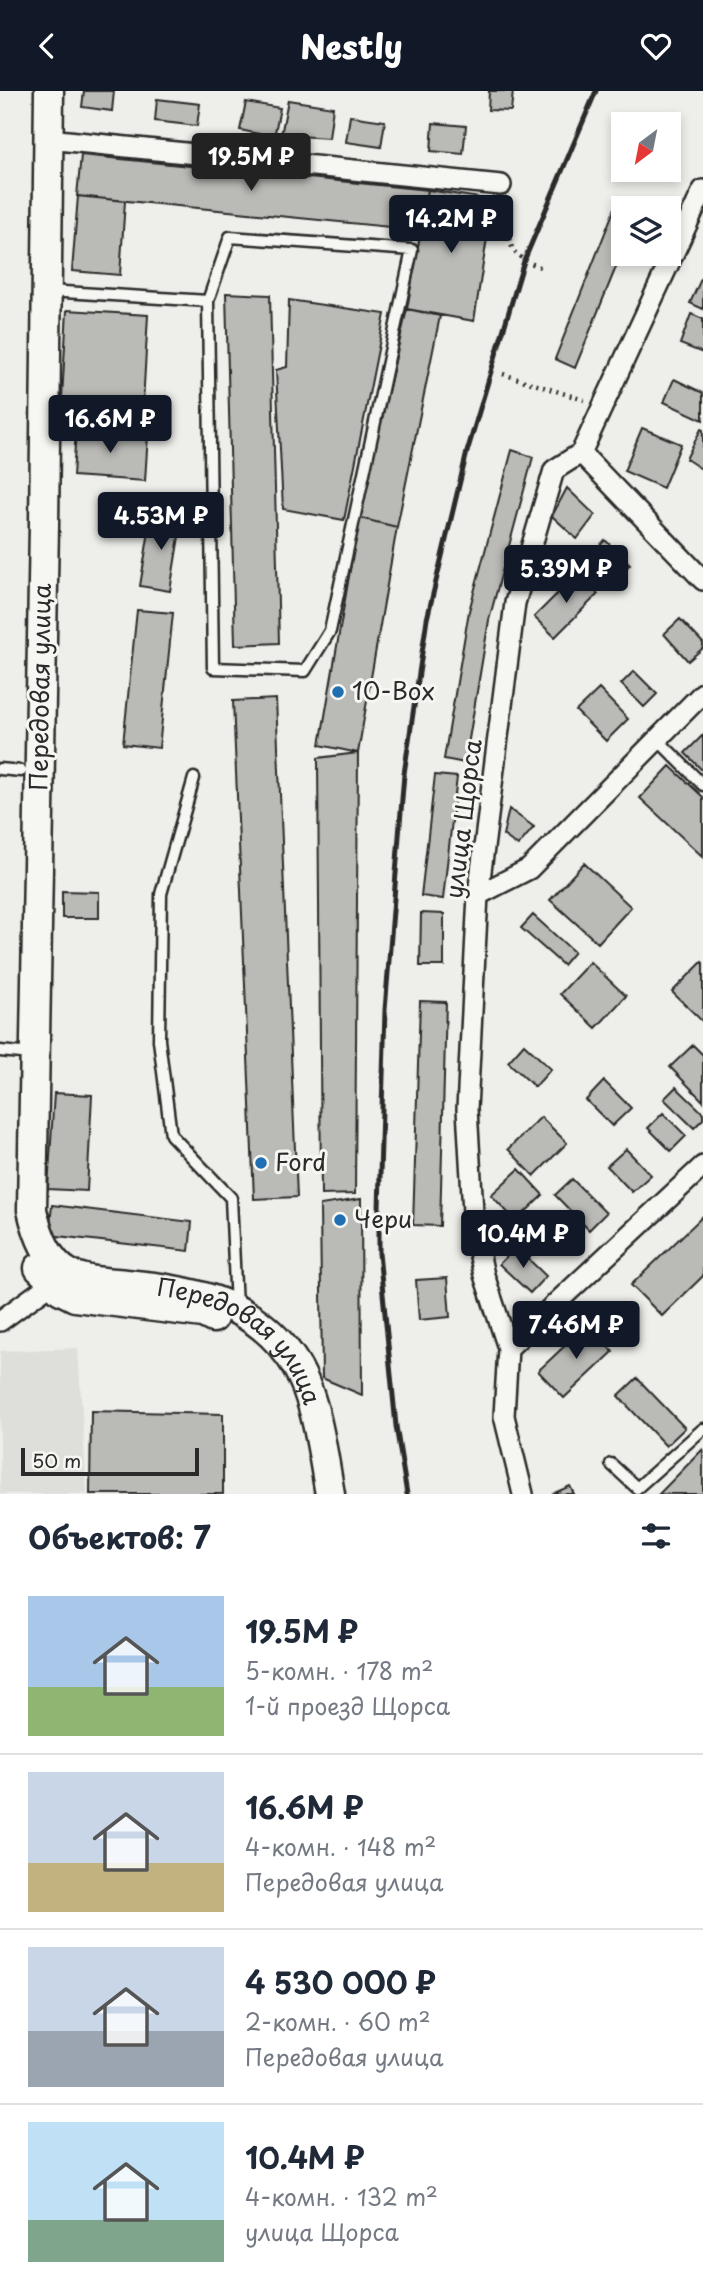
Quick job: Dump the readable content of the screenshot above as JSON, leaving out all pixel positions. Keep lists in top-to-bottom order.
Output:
{
  "streets": {
    "main road": ["Передовая улица"],
    "street": ["улица Щорса"]
  },
  "places": ["10-Box", "Ford", "Чери"],
  "scale_bar": "50 m",
  "north": "bottom left",
  "page": {
    "header": "Nestly",
    "price": [
      "19.5M ₽",
      "14.2M ₽",
      "16.6M ₽",
      "4.53M ₽",
      "5.39M ₽",
      "10.4M ₽",
      "7.46M ₽"
    ],
    "scale": "50 m",
    "heading": "Объектов: 7",
    "list": [
      {
        "name": "19.5M ₽",
        "note": "5-комн. · 178 m² · 1-й проезд Щорса"
      },
      {
        "name": "16.6M ₽",
        "note": "4-комн. · 148 m² · Передовая улица"
      },
      {
        "name": "4 530 000 ₽",
        "note": "2-комн. · 60 m² · Передовая улица"
      },
      {
        "name": "10.4M ₽",
        "note": "4-комн. · 132 m² · улица Щорса"
      }
    ]
  }
}
